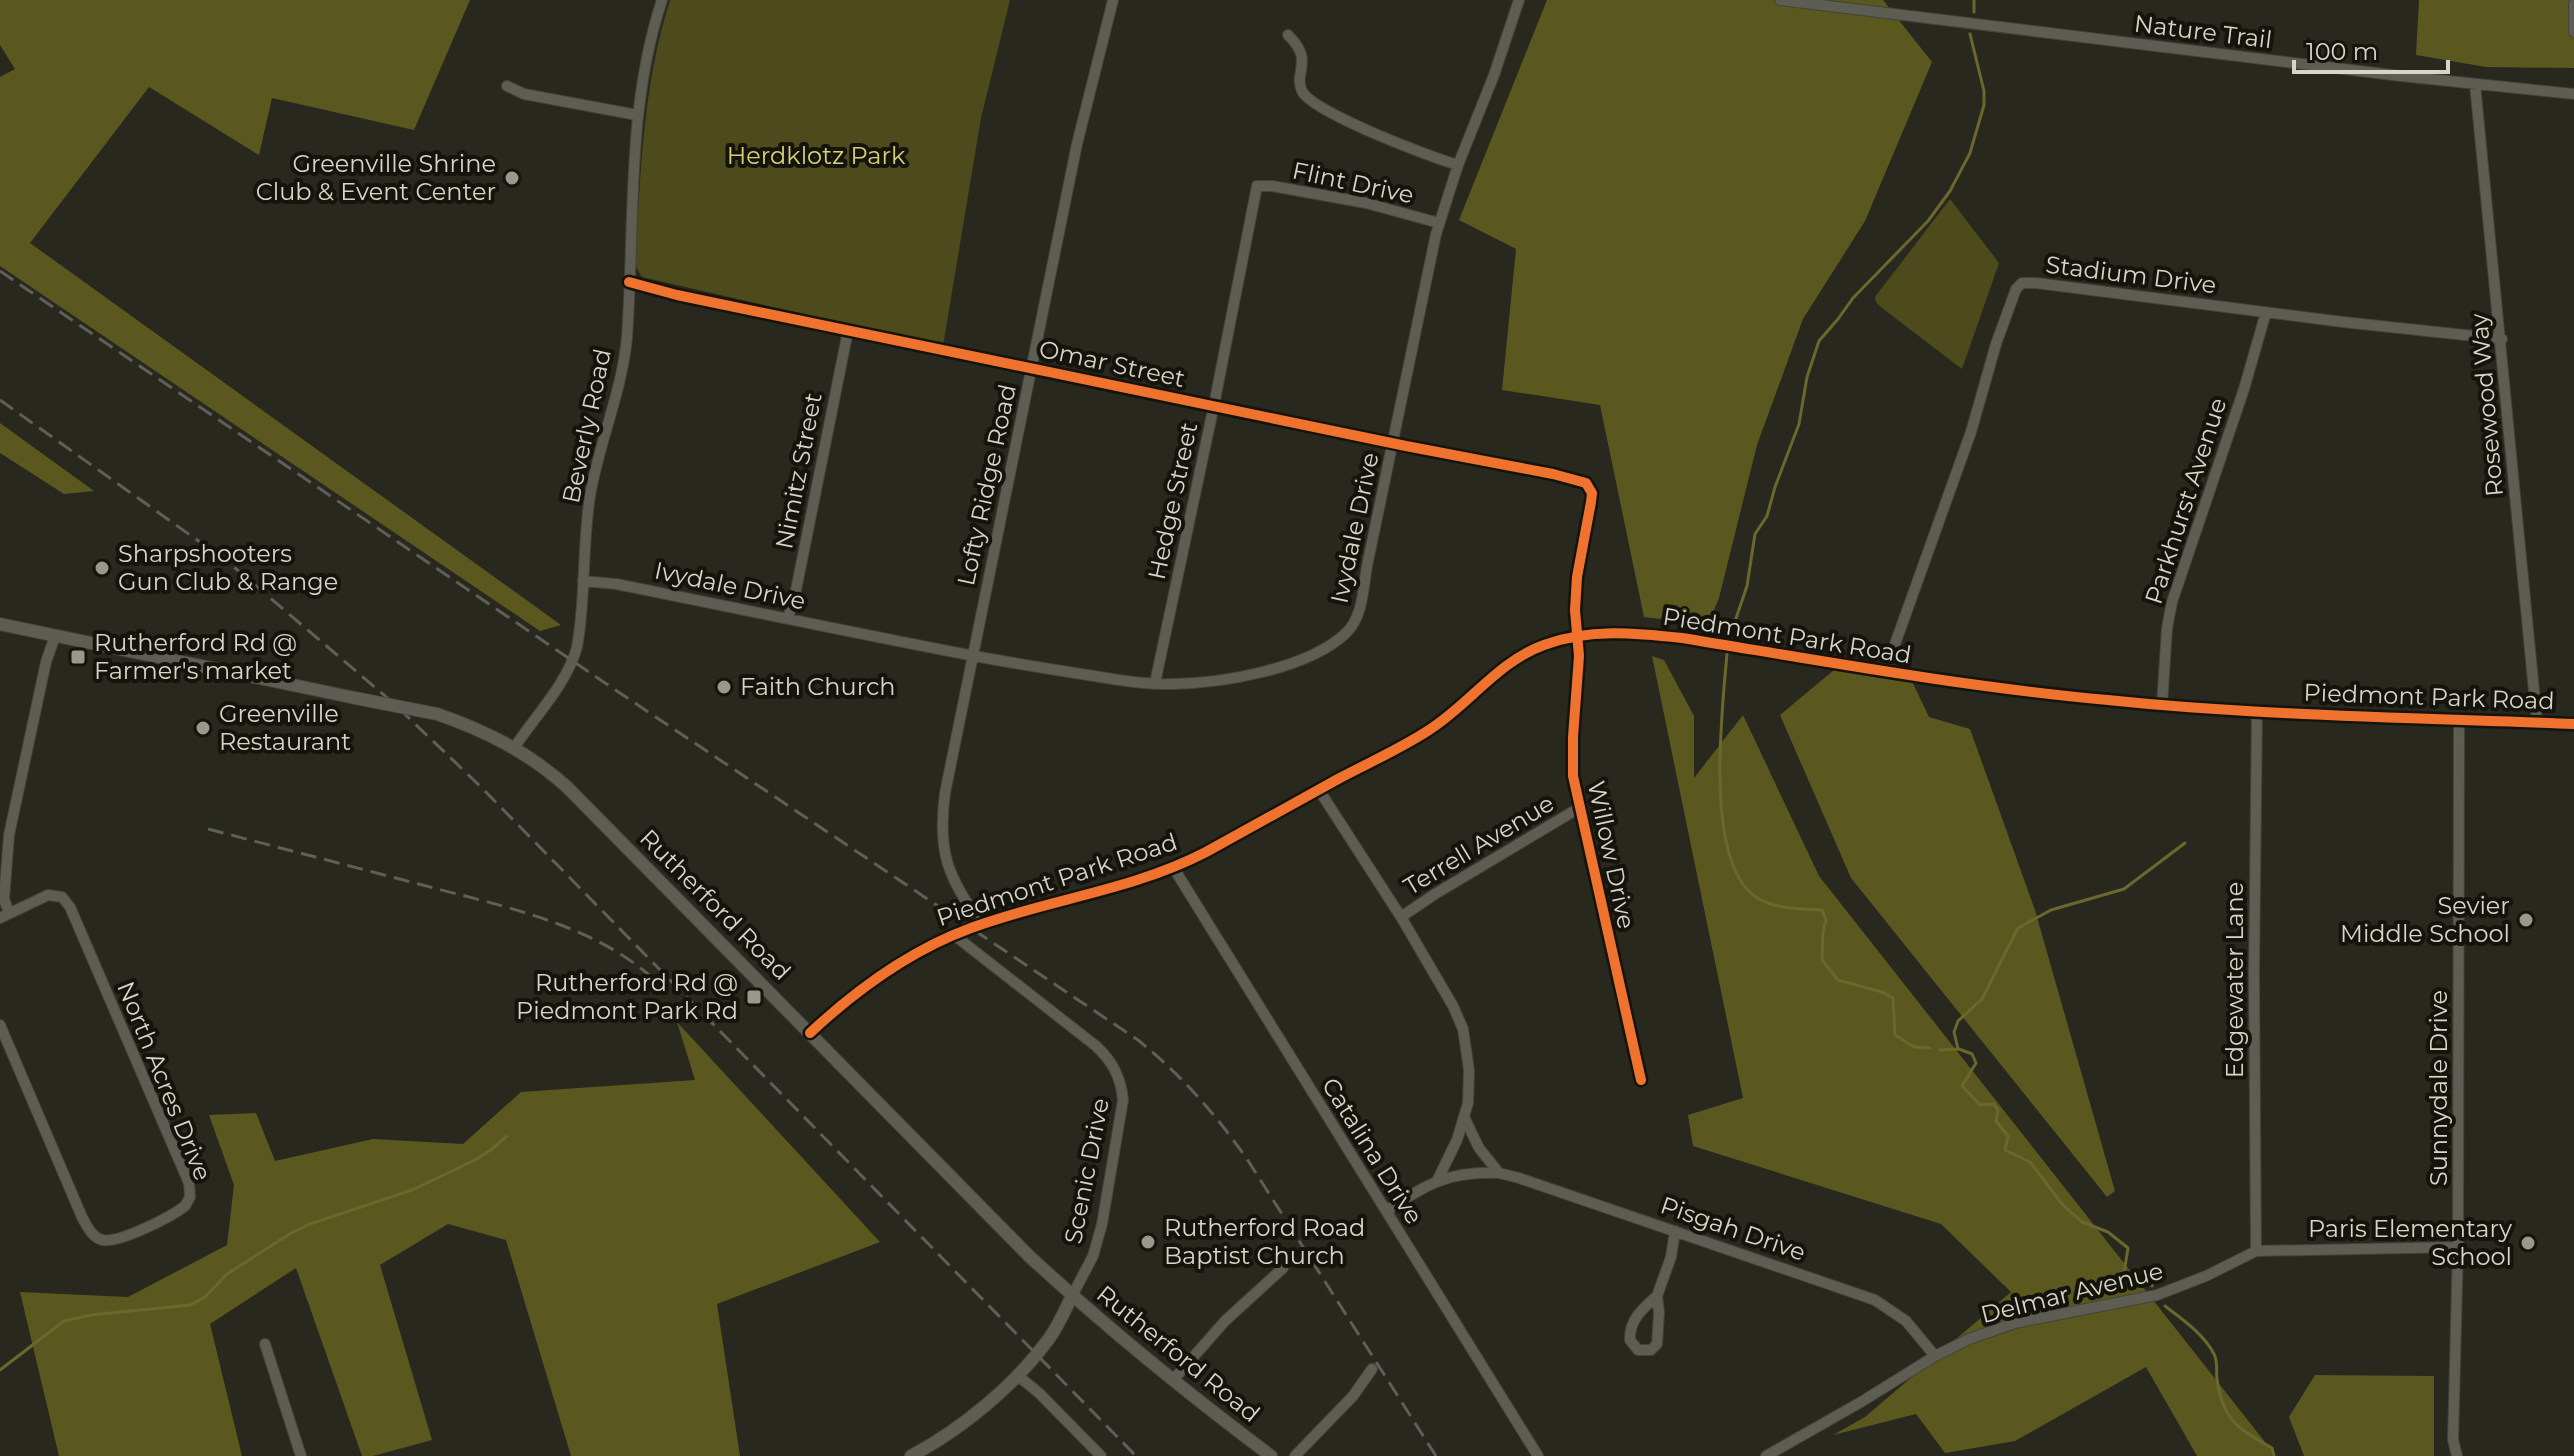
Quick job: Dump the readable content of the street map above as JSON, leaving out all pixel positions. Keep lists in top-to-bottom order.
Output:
{
  "streets": {
    "street": [
      "Nature Trail",
      "Flint Drive",
      "Stadium Drive",
      "Omar Street",
      "Rosewood Way",
      "Beverly Road",
      "Nimitz Street",
      "Lofty Ridge Road",
      "Hedge Street",
      "Parkhurst Avenue",
      "Ivydale Drive",
      "Piedmont Park Road",
      "Terrell Avenue",
      "Willow Drive",
      "Rutherford Road",
      "Edgewater Lane",
      "North Acres Drive",
      "Sunnydale Drive",
      "Catalina Drive",
      "Scenic Drive",
      "Pisgah Drive",
      "Delmar Avenue"
    ]
  },
  "crossings": [
    ["Nature Trail", "Rosewood Way"],
    ["Flint Drive", "Hedge Street"],
    ["Flint Drive", "Ivydale Drive"],
    ["Stadium Drive", "Rosewood Way"],
    ["Stadium Drive", "Parkhurst Avenue"],
    ["Stadium Drive", "Piedmont Park Road"],
    ["Omar Street", "Beverly Road"],
    ["Omar Street", "Nimitz Street"],
    ["Omar Street", "Lofty Ridge Road"],
    ["Omar Street", "Hedge Street"],
    ["Omar Street", "Ivydale Drive"],
    ["Omar Street", "Willow Drive"],
    ["Rosewood Way", "Piedmont Park Road"],
    ["Beverly Road", "Ivydale Drive"],
    ["Beverly Road", "Rutherford Road"],
    ["Nimitz Street", "Ivydale Drive"],
    ["Lofty Ridge Road", "Ivydale Drive"],
    ["Lofty Ridge Road", "Piedmont Park Road"],
    ["Hedge Street", "Ivydale Drive"],
    ["Parkhurst Avenue", "Piedmont Park Road"],
    ["Piedmont Park Road", "Willow Drive"],
    ["Piedmont Park Road", "Rutherford Road"],
    ["Piedmont Park Road", "Edgewater Lane"],
    ["Piedmont Park Road", "Sunnydale Drive"],
    ["Piedmont Park Road", "Catalina Drive"],
    ["Piedmont Park Road", "Scenic Drive"],
    ["Terrell Avenue", "Willow Drive"],
    ["Rutherford Road", "North Acres Drive"],
    ["Rutherford Road", "Scenic Drive"],
    ["Edgewater Lane", "Delmar Avenue"],
    ["Sunnydale Drive", "Delmar Avenue"],
    ["Catalina Drive", "Pisgah Drive"],
    ["Pisgah Drive", "Delmar Avenue"]
  ],
  "parks": ["Herdklotz Park"],
  "places": {
    "other": [
      "Greenville Shrine Club & Event Center",
      "Sharpshooters Gun Club & Range",
      "Faith Church",
      "Greenville Restaurant",
      "Sevier Middle School",
      "Rutherford Road Baptist Church",
      "Paris Elementary School"
    ],
    "transit": ["Rutherford Rd @ Farmer's market", "Rutherford Rd @ Piedmont Park Rd"]
  },
  "scale_bar": "100 m"
}
